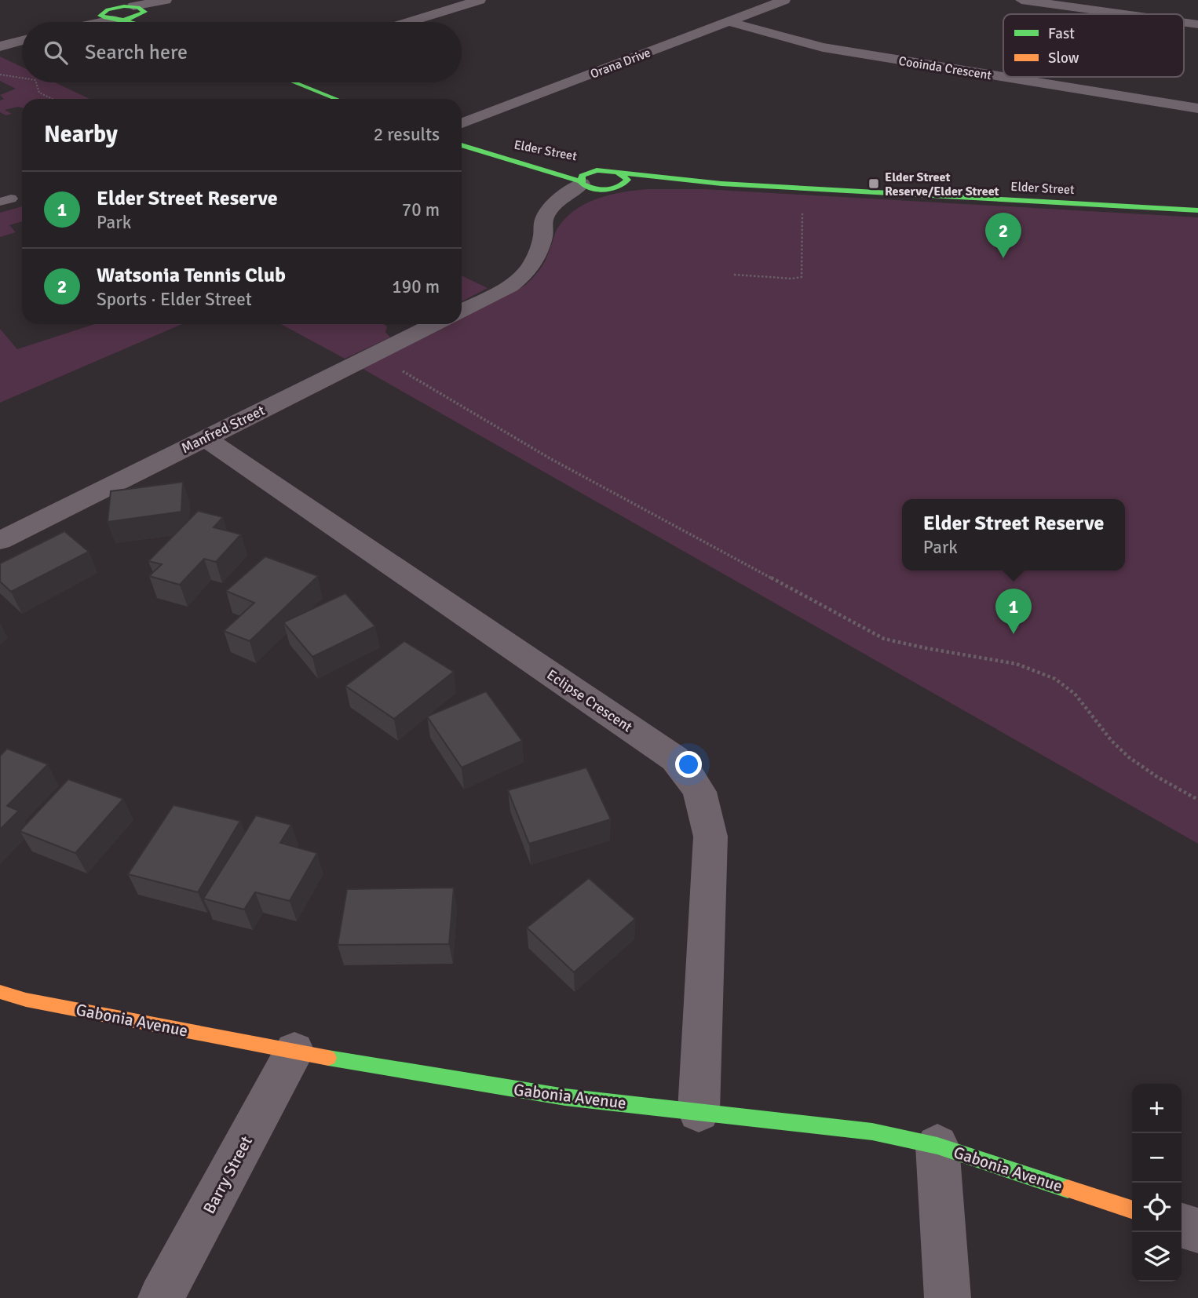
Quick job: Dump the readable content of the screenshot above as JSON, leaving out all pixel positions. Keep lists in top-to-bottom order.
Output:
{
  "streets": {
    "street": [
      "Orana Drive",
      "Cooinda Crescent",
      "Elder Street",
      "Manfred Street",
      "Eclipse Crescent",
      "Gabonia Avenue",
      "Barry Street"
    ]
  },
  "crossings": [
    ["Orana Drive", "Cooinda Crescent"],
    ["Manfred Street", "Eclipse Crescent"],
    ["Eclipse Crescent", "Gabonia Avenue"],
    ["Gabonia Avenue", "Barry Street"]
  ],
  "places": {
    "transit": ["Elder Street Reserve/Elder Street"]
  },
  "legend": ["Fast", "Slow"],
  "page": {
    "search": "Search here",
    "heading": ["Nearby", "2 results"],
    "list": [
      {
        "mark": "1",
        "name": "Elder Street Reserve",
        "note": "Park",
        "value": "70 m"
      },
      {
        "mark": "2",
        "name": "Watsonia Tennis Club",
        "note": "Sports · Elder Street",
        "value": "190 m"
      }
    ],
    "pins": ["2", "1"],
    "popup": ["Elder Street Reserve", "Park"],
    "map_buttons": ["+", "−"]
  }
}
